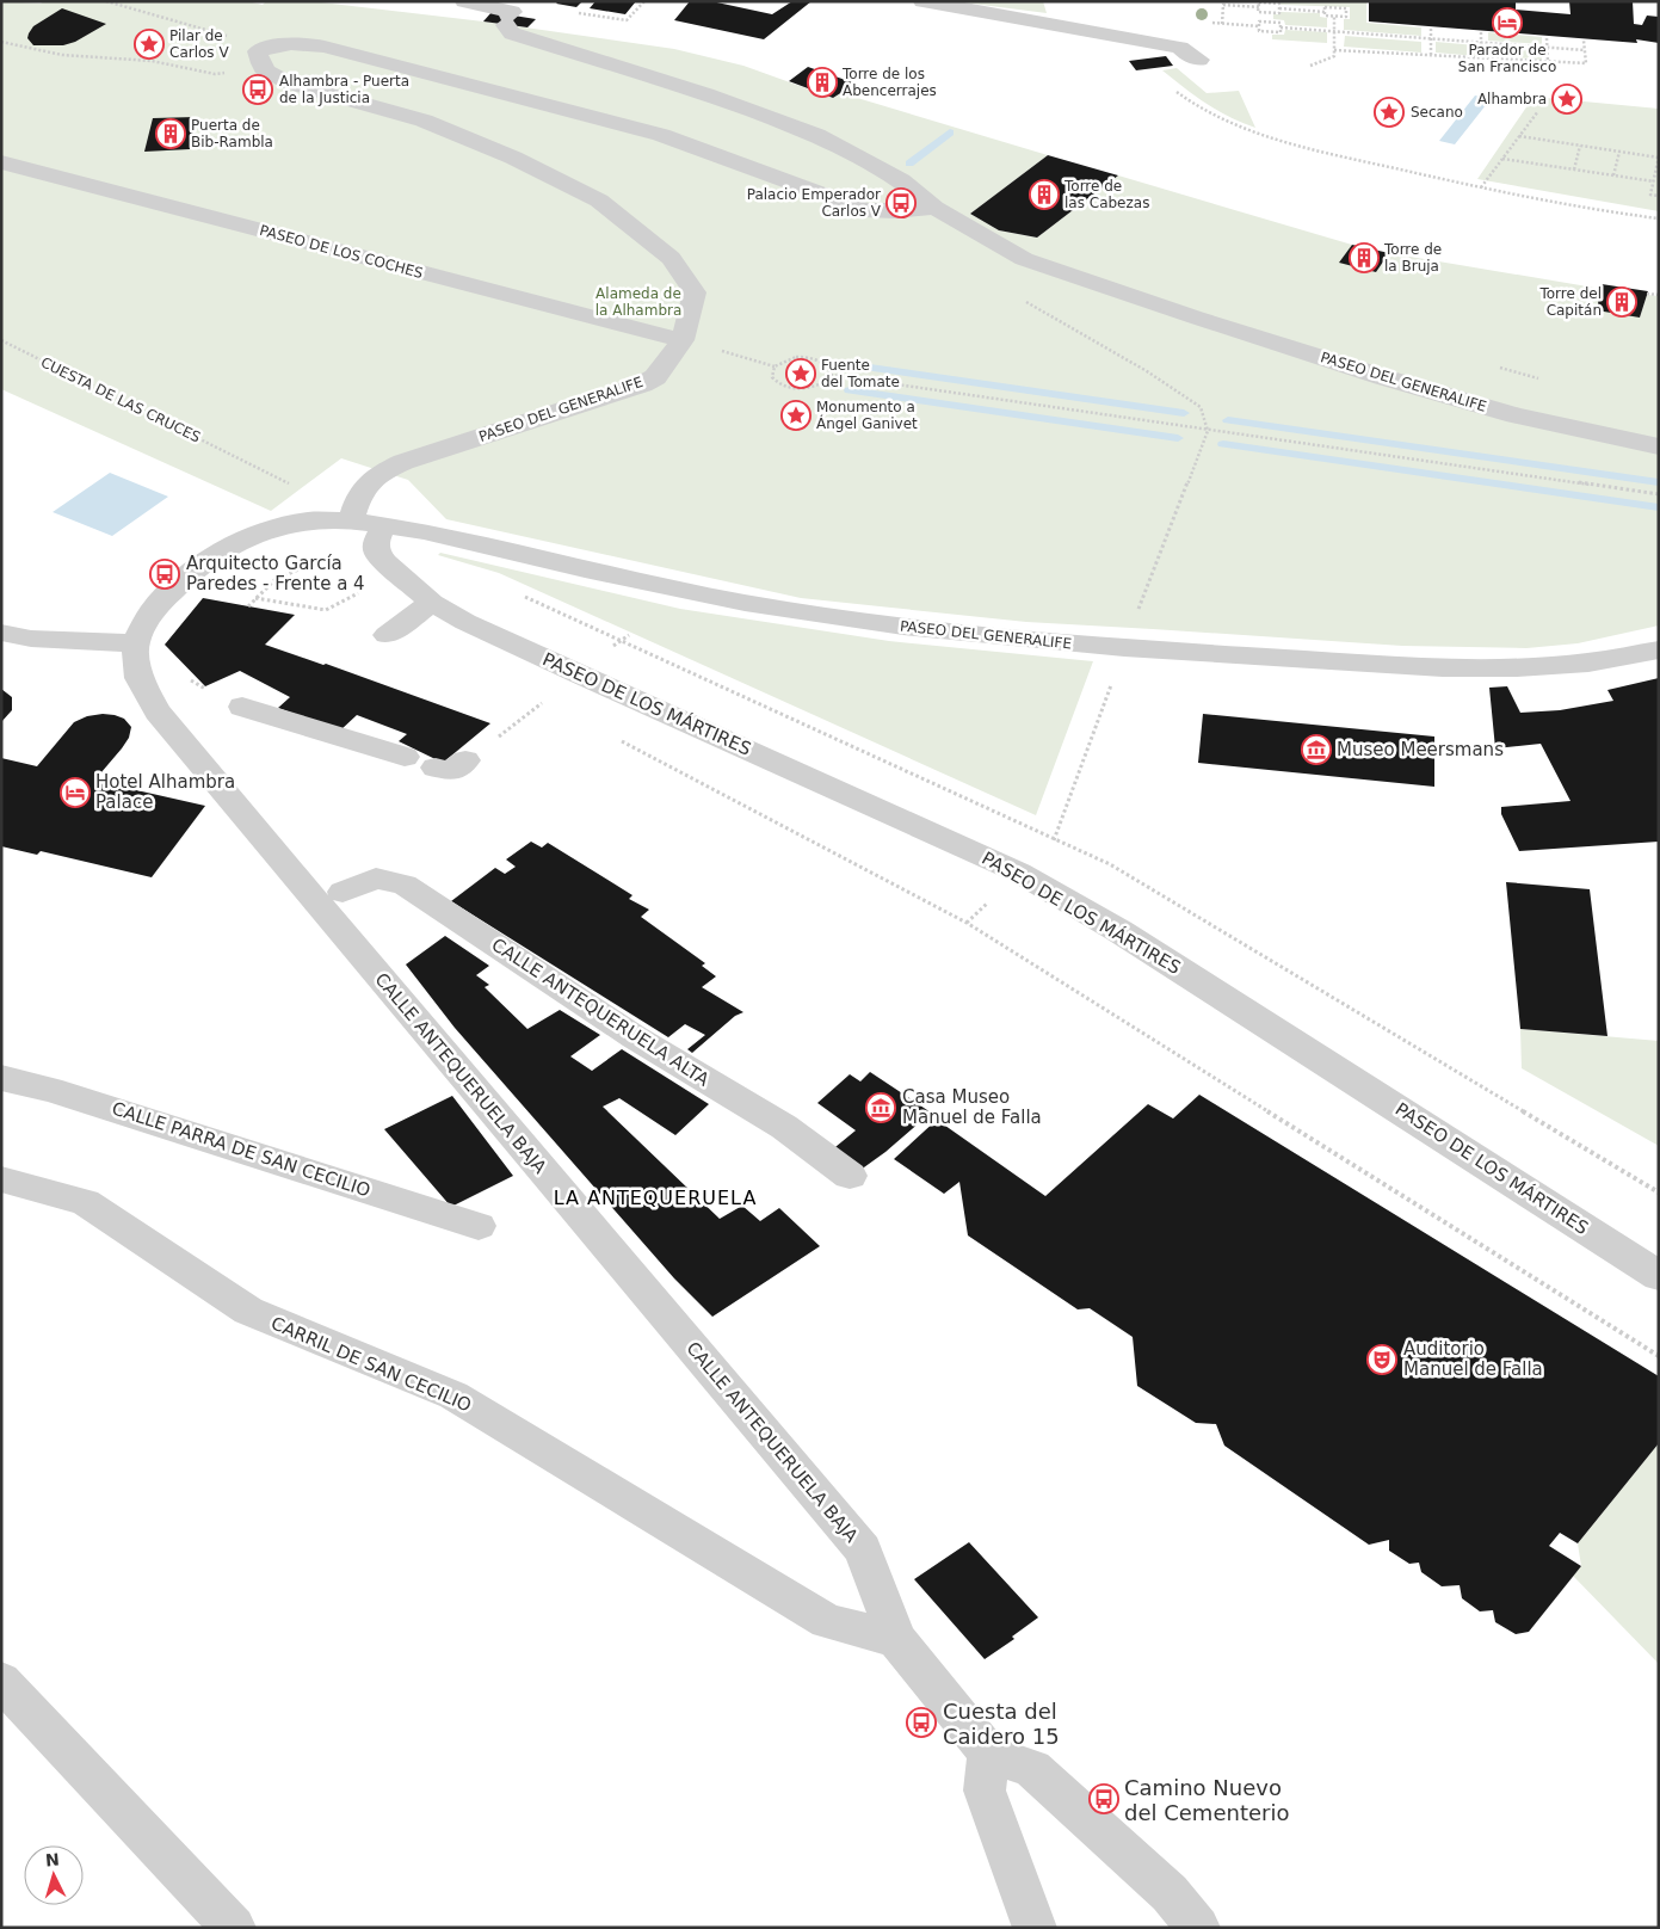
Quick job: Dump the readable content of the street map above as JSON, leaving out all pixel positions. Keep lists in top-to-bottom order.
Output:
{
  "streets": {
    "street": [
      "PASEO DE LOS COCHES",
      "PASEO DEL GENERALIFE",
      "PASEO DE LOS MÁRTIRES",
      "CALLE ANTEQUERUELA ALTA",
      "CALLE ANTEQUERUELA BAJA",
      "CALLE PARRA DE SAN CECILIO",
      "CARRIL DE SAN CECILIO"
    ],
    "path": ["CUESTA DE LAS CRUCES"]
  },
  "crossings": [
    ["PASEO DE LOS COCHES", "PASEO DEL GENERALIFE"],
    ["PASEO DEL GENERALIFE", "PASEO DE LOS MÁRTIRES"],
    ["CALLE ANTEQUERUELA BAJA", "CARRIL DE SAN CECILIO"]
  ],
  "districts": ["LA ANTEQUERUELA"],
  "parks": ["Alameda de la Alhambra"],
  "places": {
    "hotel": ["Parador de San Francisco", "Hotel Alhambra Palace"],
    "place": [
      "Pilar de Carlos V",
      "Alhambra",
      "Secano",
      "Fuente del Tomate",
      "Monumento a Ángel Ganivet"
    ],
    "building": [
      "Torre de los Abencerrajes",
      "Puerta de Bib-Rambla",
      "Torre de las Cabezas",
      "Torre de la Bruja",
      "Torre del Capitán"
    ],
    "bus stop": [
      "Alhambra - Puerta de la Justicia",
      "Palacio Emperador Carlos V",
      "Arquitecto García Paredes - Frente a 4",
      "Cuesta del Caidero 15",
      "Camino Nuevo del Cementerio"
    ],
    "museum": ["Museo Meersmans", "Casa Museo Manuel de Falla"],
    "theatre": ["Auditorio Manuel de Falla"]
  },
  "north": "top"
}
